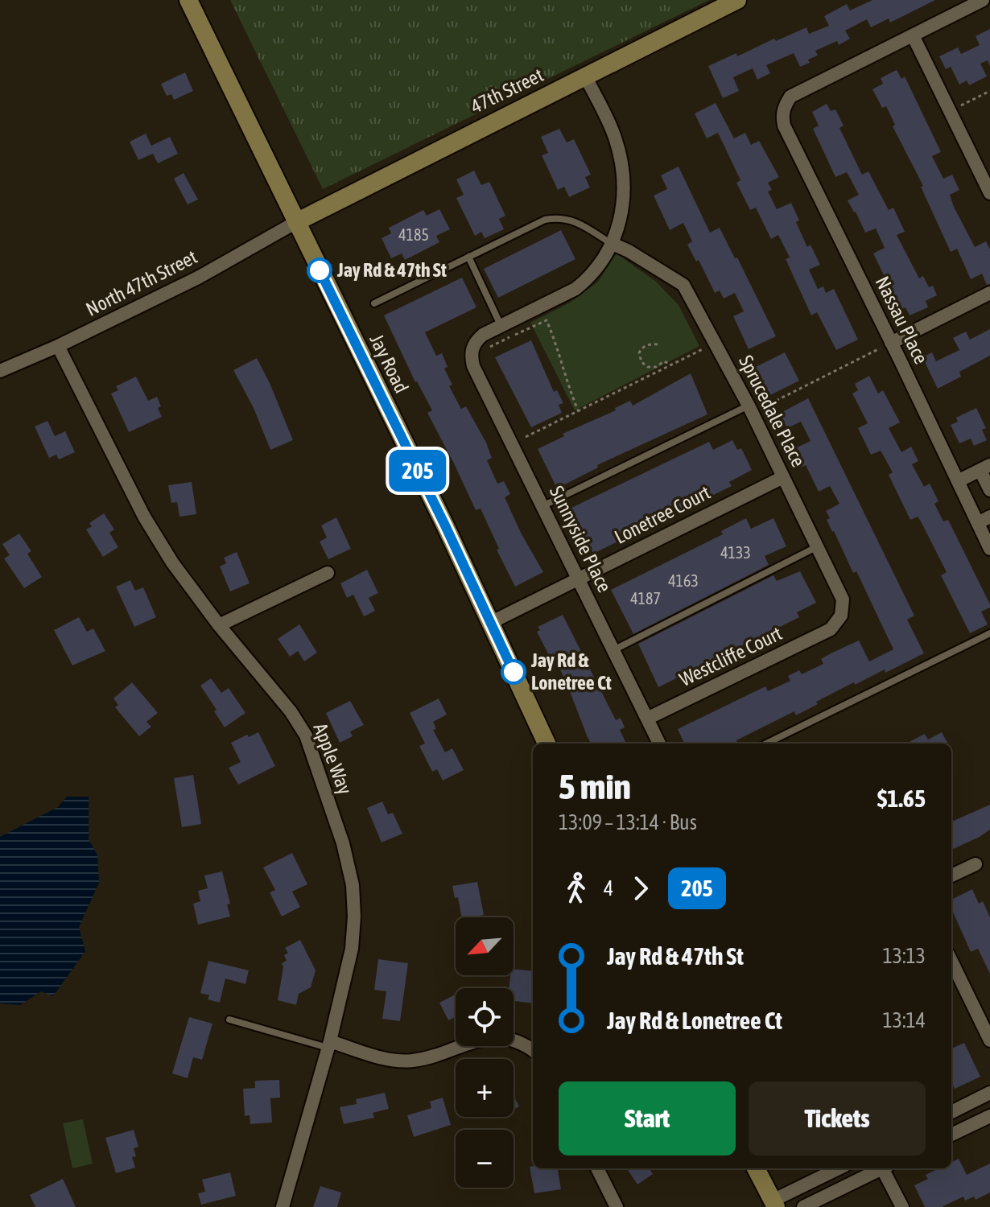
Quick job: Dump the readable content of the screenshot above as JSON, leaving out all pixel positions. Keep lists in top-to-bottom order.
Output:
{
  "streets": {
    "street": [
      "47th Street",
      "North 47th Street",
      "Nassau Place",
      "Jay Road",
      "Sprucedale Place",
      "Lonetree Court",
      "Sunnyside Place",
      "Westcliffe Court",
      "Apple Way"
    ]
  },
  "crossings": [
    ["47th Street", "North 47th Street"],
    ["47th Street", "Jay Road"],
    ["North 47th Street", "Jay Road"],
    ["North 47th Street", "Apple Way"],
    ["Jay Road", "Lonetree Court"],
    ["Sprucedale Place", "Lonetree Court"],
    ["Sprucedale Place", "Westcliffe Court"],
    ["Lonetree Court", "Sunnyside Place"],
    ["Sunnyside Place", "Westcliffe Court"]
  ],
  "places": ["Jay Rd & 47th St", "Jay Rd & Lonetree Ct"],
  "lines": ["bus line 205"],
  "house_numbers": [
    "4185",
    "4133",
    "4163",
    "4187"
  ],
  "north": "bottom left",
  "page": {
    "on_map": "205",
    "heading": ["5 min", "13:09 – 13:14 · Bus", "$1.65"],
    "legs": ["4", "205"],
    "map_buttons": ["+", "−"],
    "list": [
      {
        "name": "Jay Rd & 47th St",
        "value": "13:13"
      },
      {
        "name": "Jay Rd & Lonetree Ct",
        "value": "13:14"
      }
    ],
    "buttons": ["Start", "Tickets"]
  }
}
